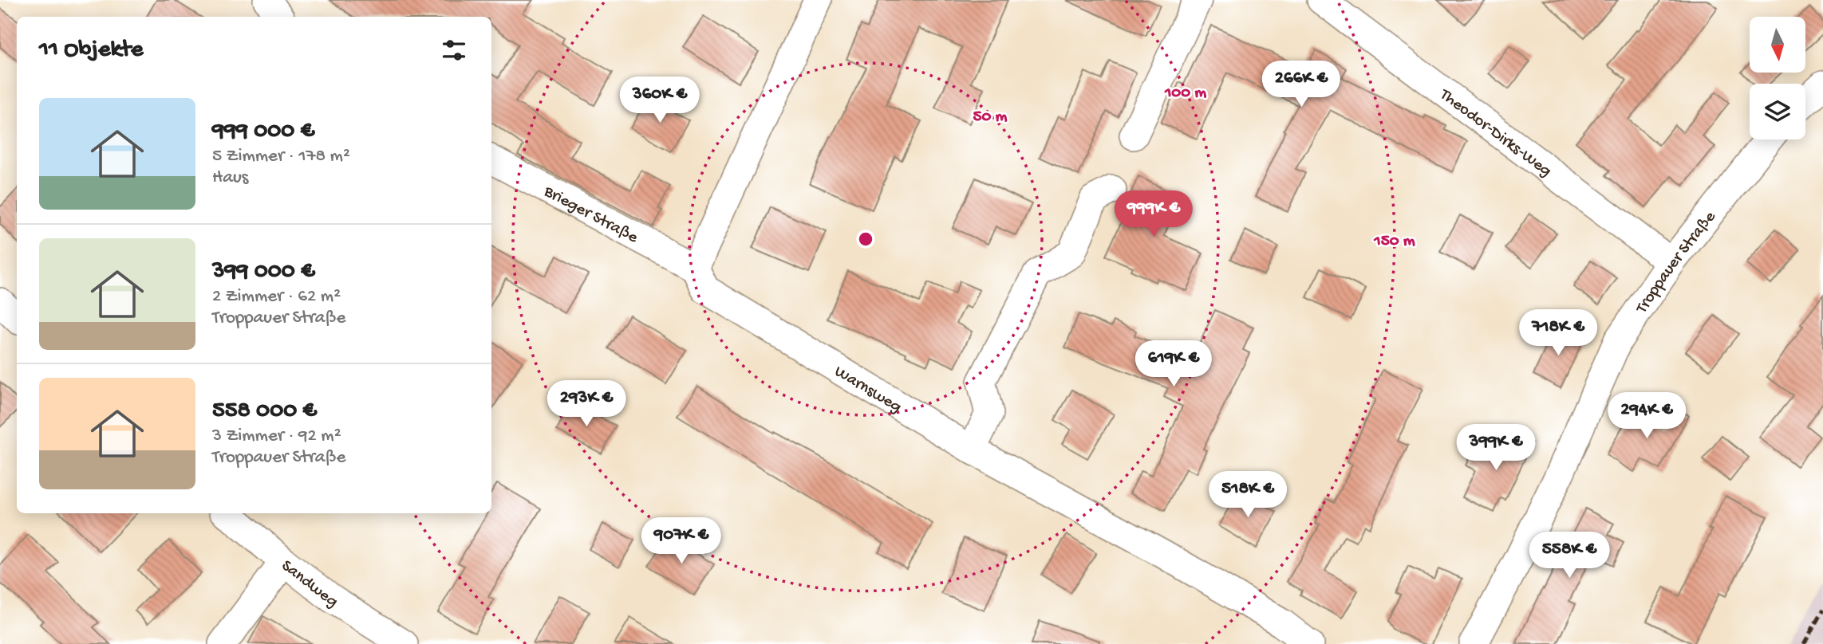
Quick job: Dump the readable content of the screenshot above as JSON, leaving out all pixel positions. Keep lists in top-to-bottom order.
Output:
{
  "streets": {
    "street": [
      "Theodor-Dirks-Weg",
      "Brieger Straße",
      "Troppauer Straße",
      "Warnsweg",
      "Sandweg"
    ]
  },
  "crossings": [
    ["Theodor-Dirks-Weg", "Troppauer Straße"],
    ["Brieger Straße", "Warnsweg"]
  ],
  "north": "bottom",
  "page": {
    "heading": "11 Objekte",
    "price": [
      "266K €",
      "360K €",
      "999K €",
      "718K €",
      "619K €",
      "293K €",
      "294K €",
      "399K €",
      "518K €",
      "907K €",
      "558K €"
    ],
    "list": [
      {
        "name": "999 000 €",
        "note": "5 Zimmer · 178 m² · Haus"
      },
      {
        "name": "399 000 €",
        "note": "2 Zimmer · 62 m² · Troppauer Straße"
      },
      {
        "name": "558 000 €",
        "note": "3 Zimmer · 92 m² · Troppauer Straße"
      }
    ]
  },
  "rings": ["100 m", "50 m", "150 m"]
}
